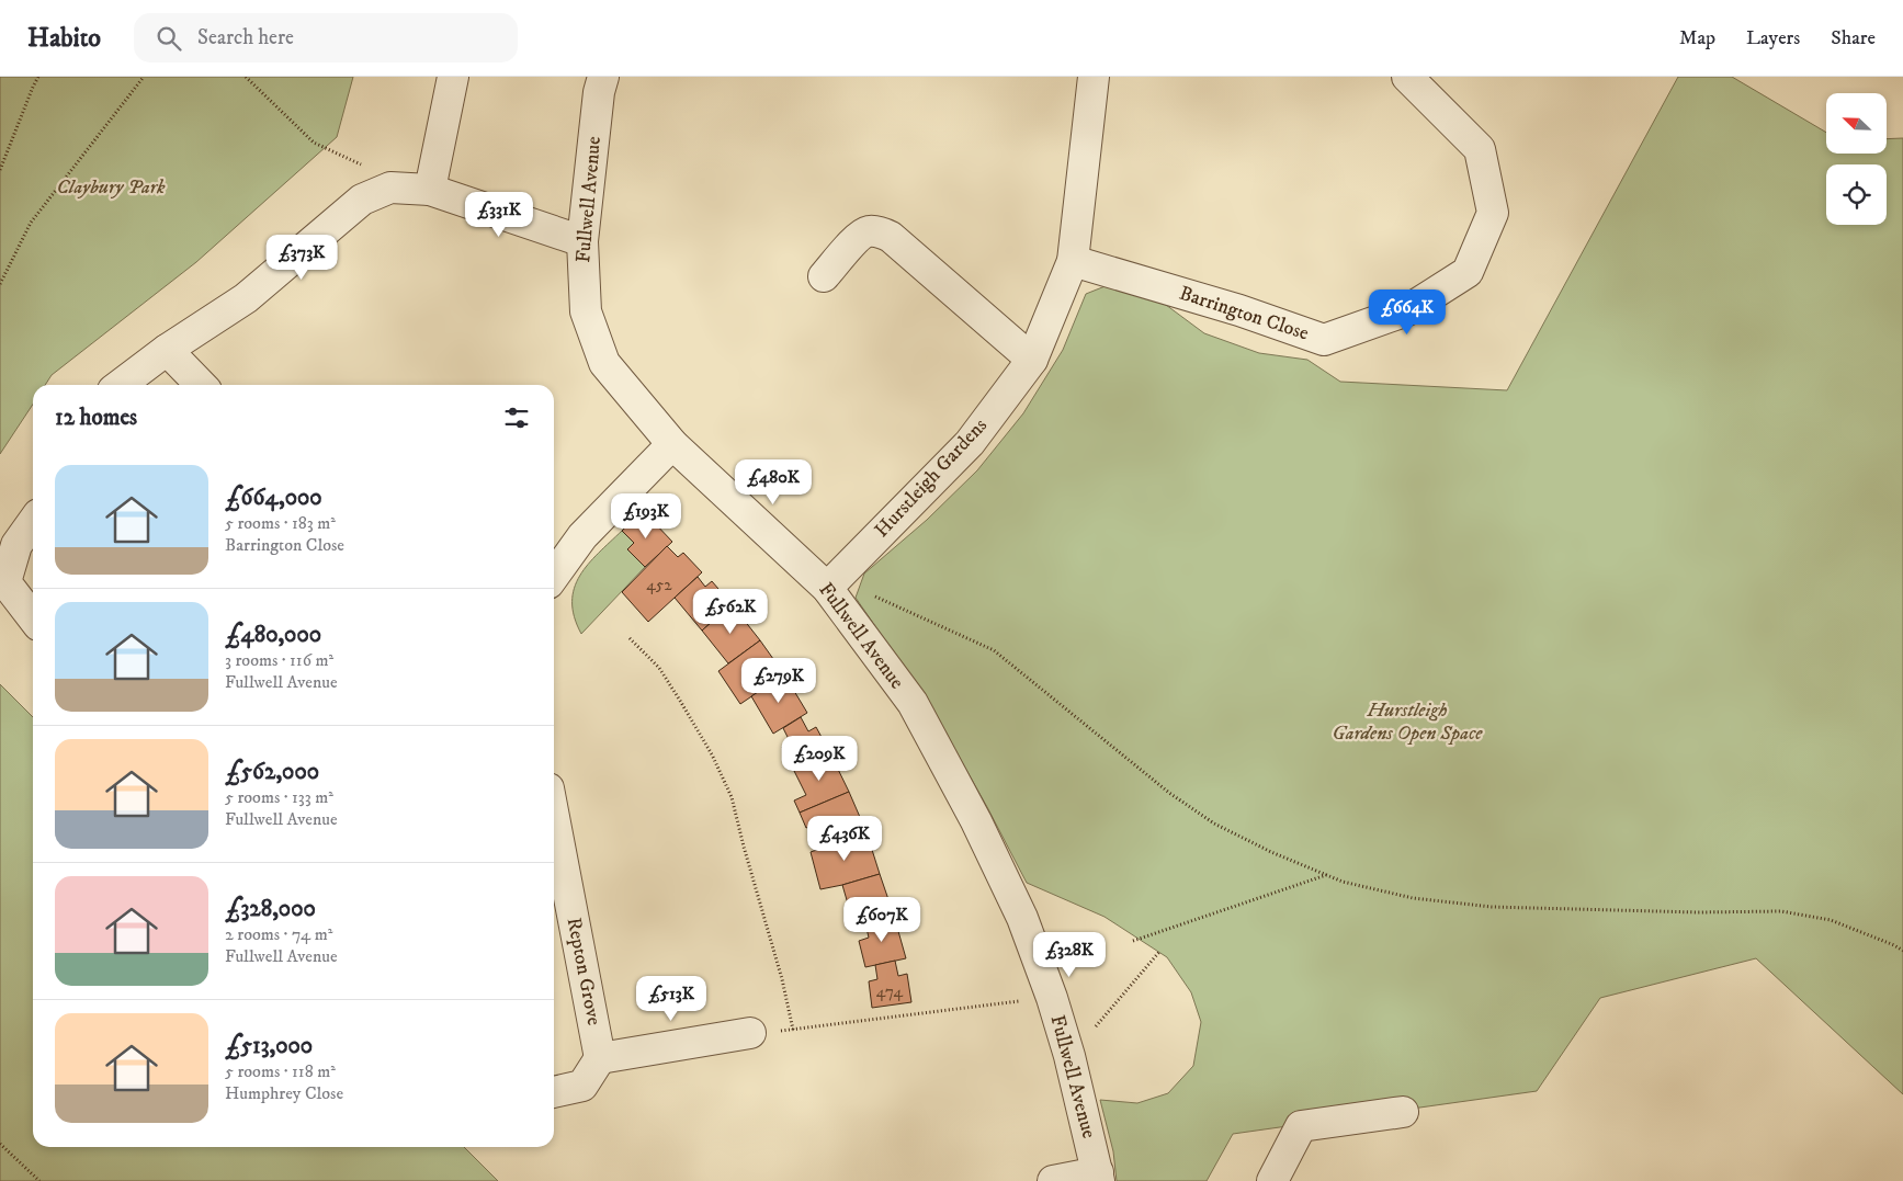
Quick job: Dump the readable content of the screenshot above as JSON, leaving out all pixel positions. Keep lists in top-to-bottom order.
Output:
{
  "streets": {
    "street": [
      "Fullwell Avenue",
      "Barrington Close",
      "Hurstleigh Gardens",
      "Repton Grove"
    ]
  },
  "crossings": [
    ["Fullwell Avenue", "Hurstleigh Gardens"],
    ["Barrington Close", "Hurstleigh Gardens"]
  ],
  "parks": ["Claybury Park", "Hurstleigh Gardens Open Space"],
  "house_numbers": ["452", "474"],
  "north": "top left",
  "page": {
    "header": "Habito",
    "search": "Search here",
    "nav": ["Map", "Layers", "Share"],
    "price": [
      "£331K",
      "£373K",
      "£664K",
      "£480K",
      "£193K",
      "£562K",
      "£279K",
      "£209K",
      "£436K",
      "£607K",
      "£328K",
      "£513K"
    ],
    "heading": "12 homes",
    "list": [
      {
        "name": "£664,000",
        "note": "5 rooms · 183 m² · Barrington Close"
      },
      {
        "name": "£480,000",
        "note": "3 rooms · 116 m² · Fullwell Avenue"
      },
      {
        "name": "£562,000",
        "note": "5 rooms · 133 m² · Fullwell Avenue"
      },
      {
        "name": "£328,000",
        "note": "2 rooms · 74 m² · Fullwell Avenue"
      },
      {
        "name": "£513,000",
        "note": "5 rooms · 118 m² · Humphrey Close"
      }
    ]
  }
}
